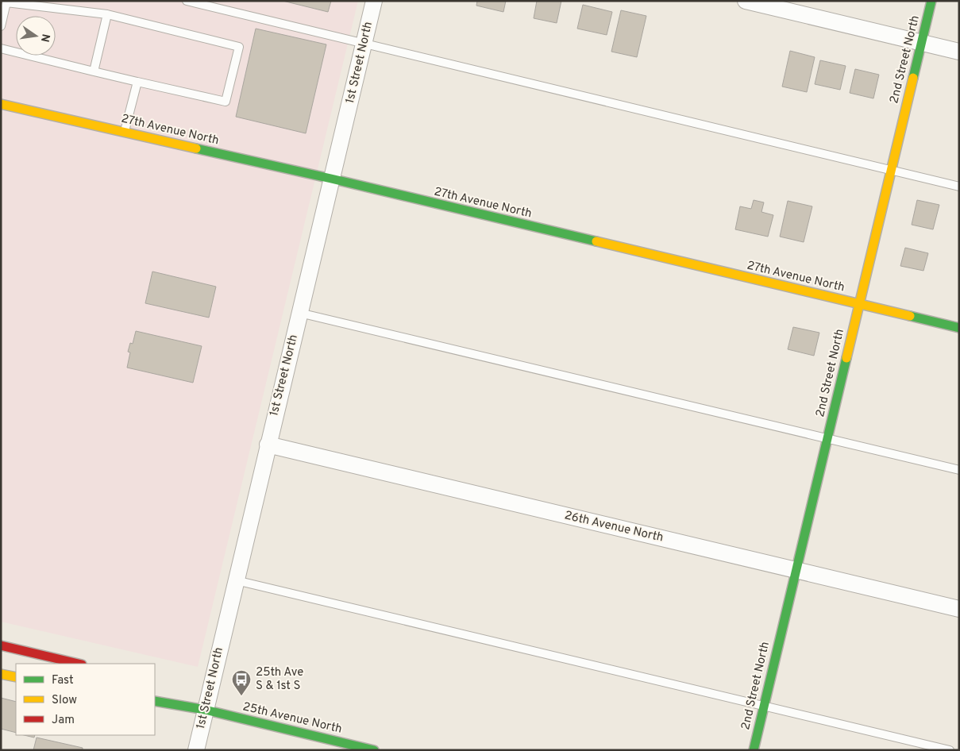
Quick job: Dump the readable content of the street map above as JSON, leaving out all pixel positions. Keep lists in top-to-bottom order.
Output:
{
  "streets": {
    "street": [
      "2nd Street North",
      "1st Street North",
      "27th Avenue North",
      "26th Avenue North",
      "25th Avenue North"
    ]
  },
  "crossings": [
    ["2nd Street North", "27th Avenue North"],
    ["2nd Street North", "26th Avenue North"],
    ["1st Street North", "27th Avenue North"],
    ["1st Street North", "26th Avenue North"],
    ["1st Street North", "25th Avenue North"]
  ],
  "places": {
    "bus stop": ["25th Ave S & 1st S"]
  },
  "legend": ["Fast", "Slow", "Jam"],
  "north": "right"
}
